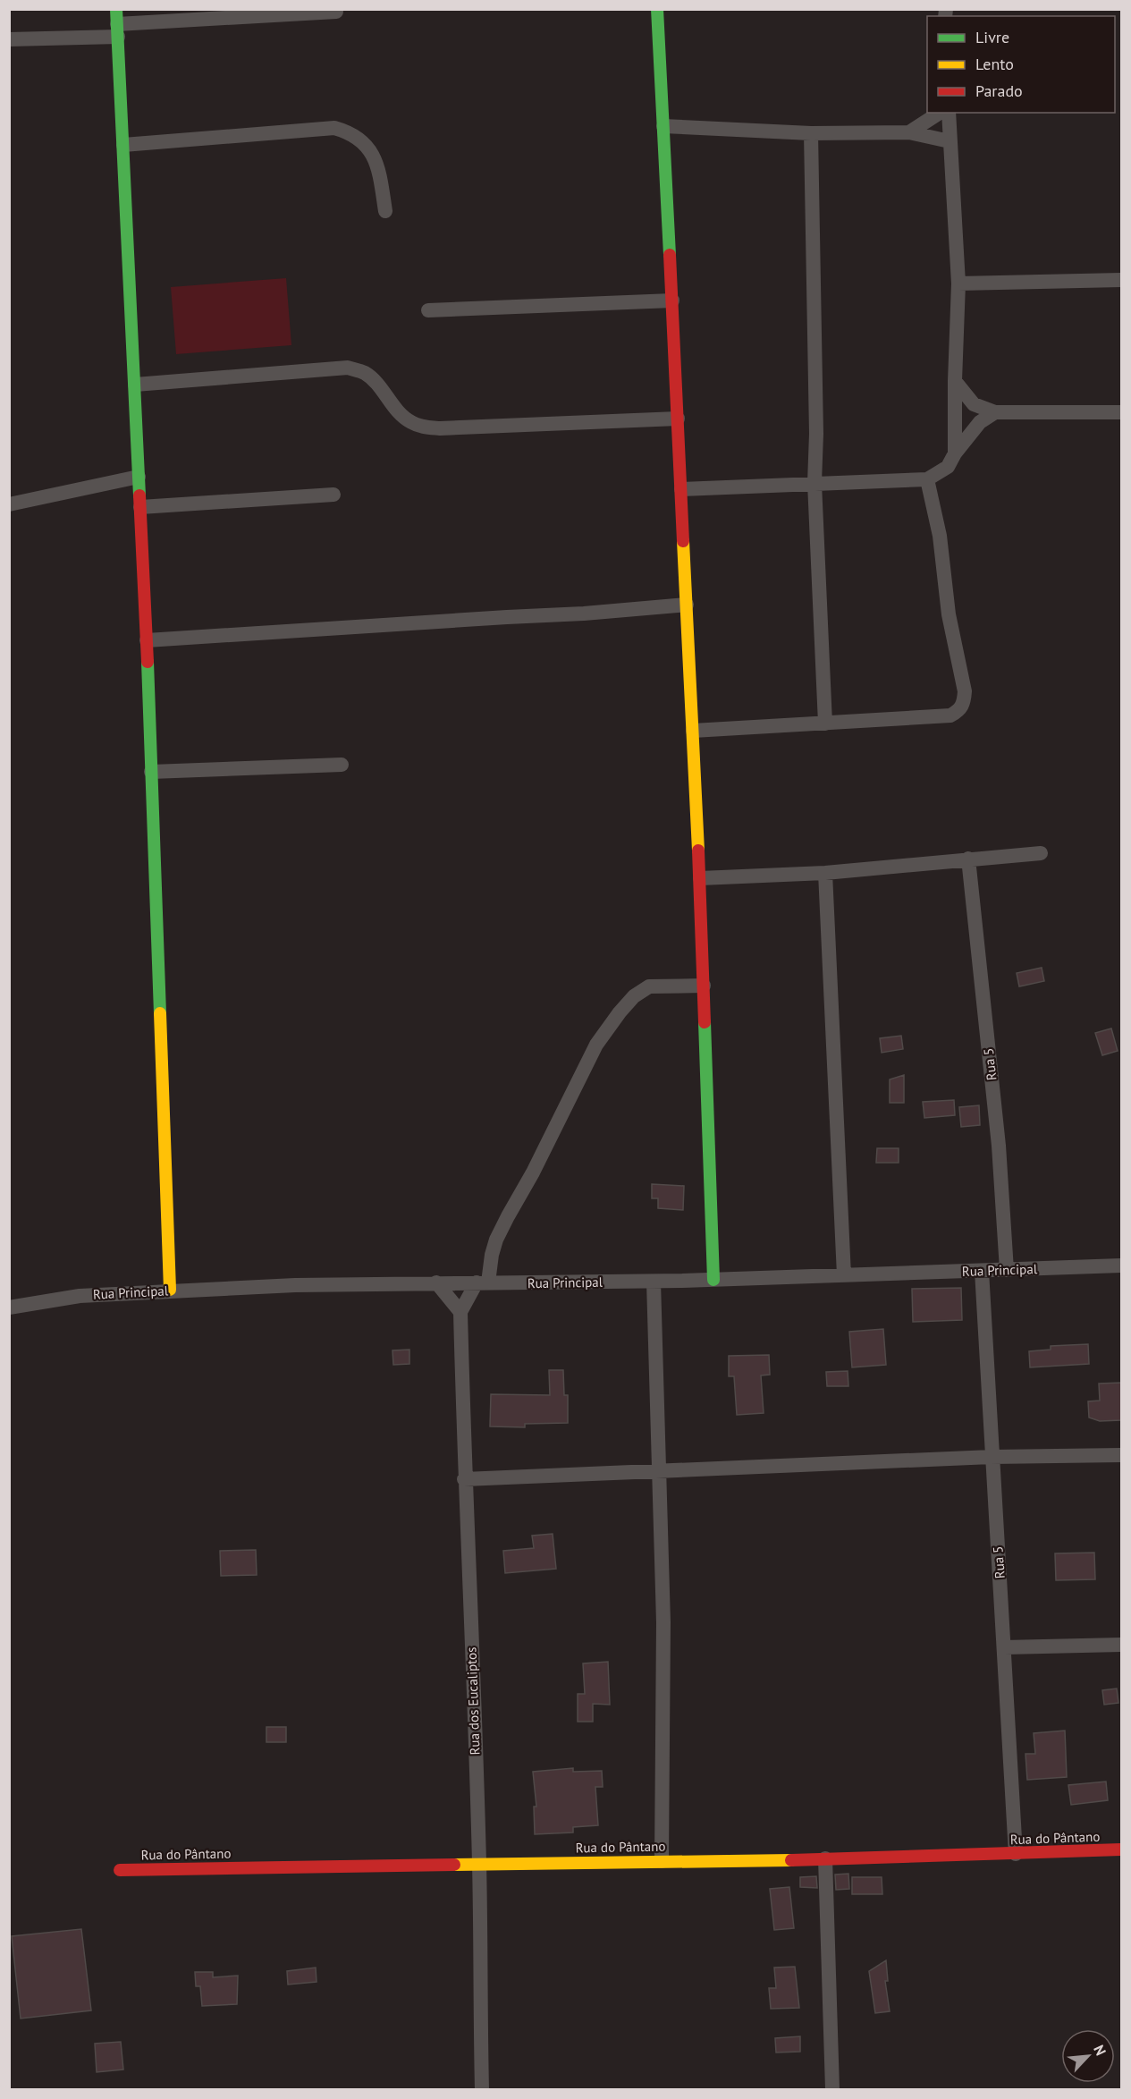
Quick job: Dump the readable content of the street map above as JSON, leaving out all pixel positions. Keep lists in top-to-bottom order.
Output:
{
  "streets": {
    "street": [
      "Rua 5",
      "Rua Principal",
      "Rua dos Eucaliptos",
      "Rua do Pântano"
    ]
  },
  "crossings": [
    ["Rua 5", "Rua Principal"],
    ["Rua 5", "Rua do Pântano"],
    ["Rua dos Eucaliptos", "Rua do Pântano"]
  ],
  "legend": ["Livre", "Lento", "Parado"],
  "north": "top right"
}
